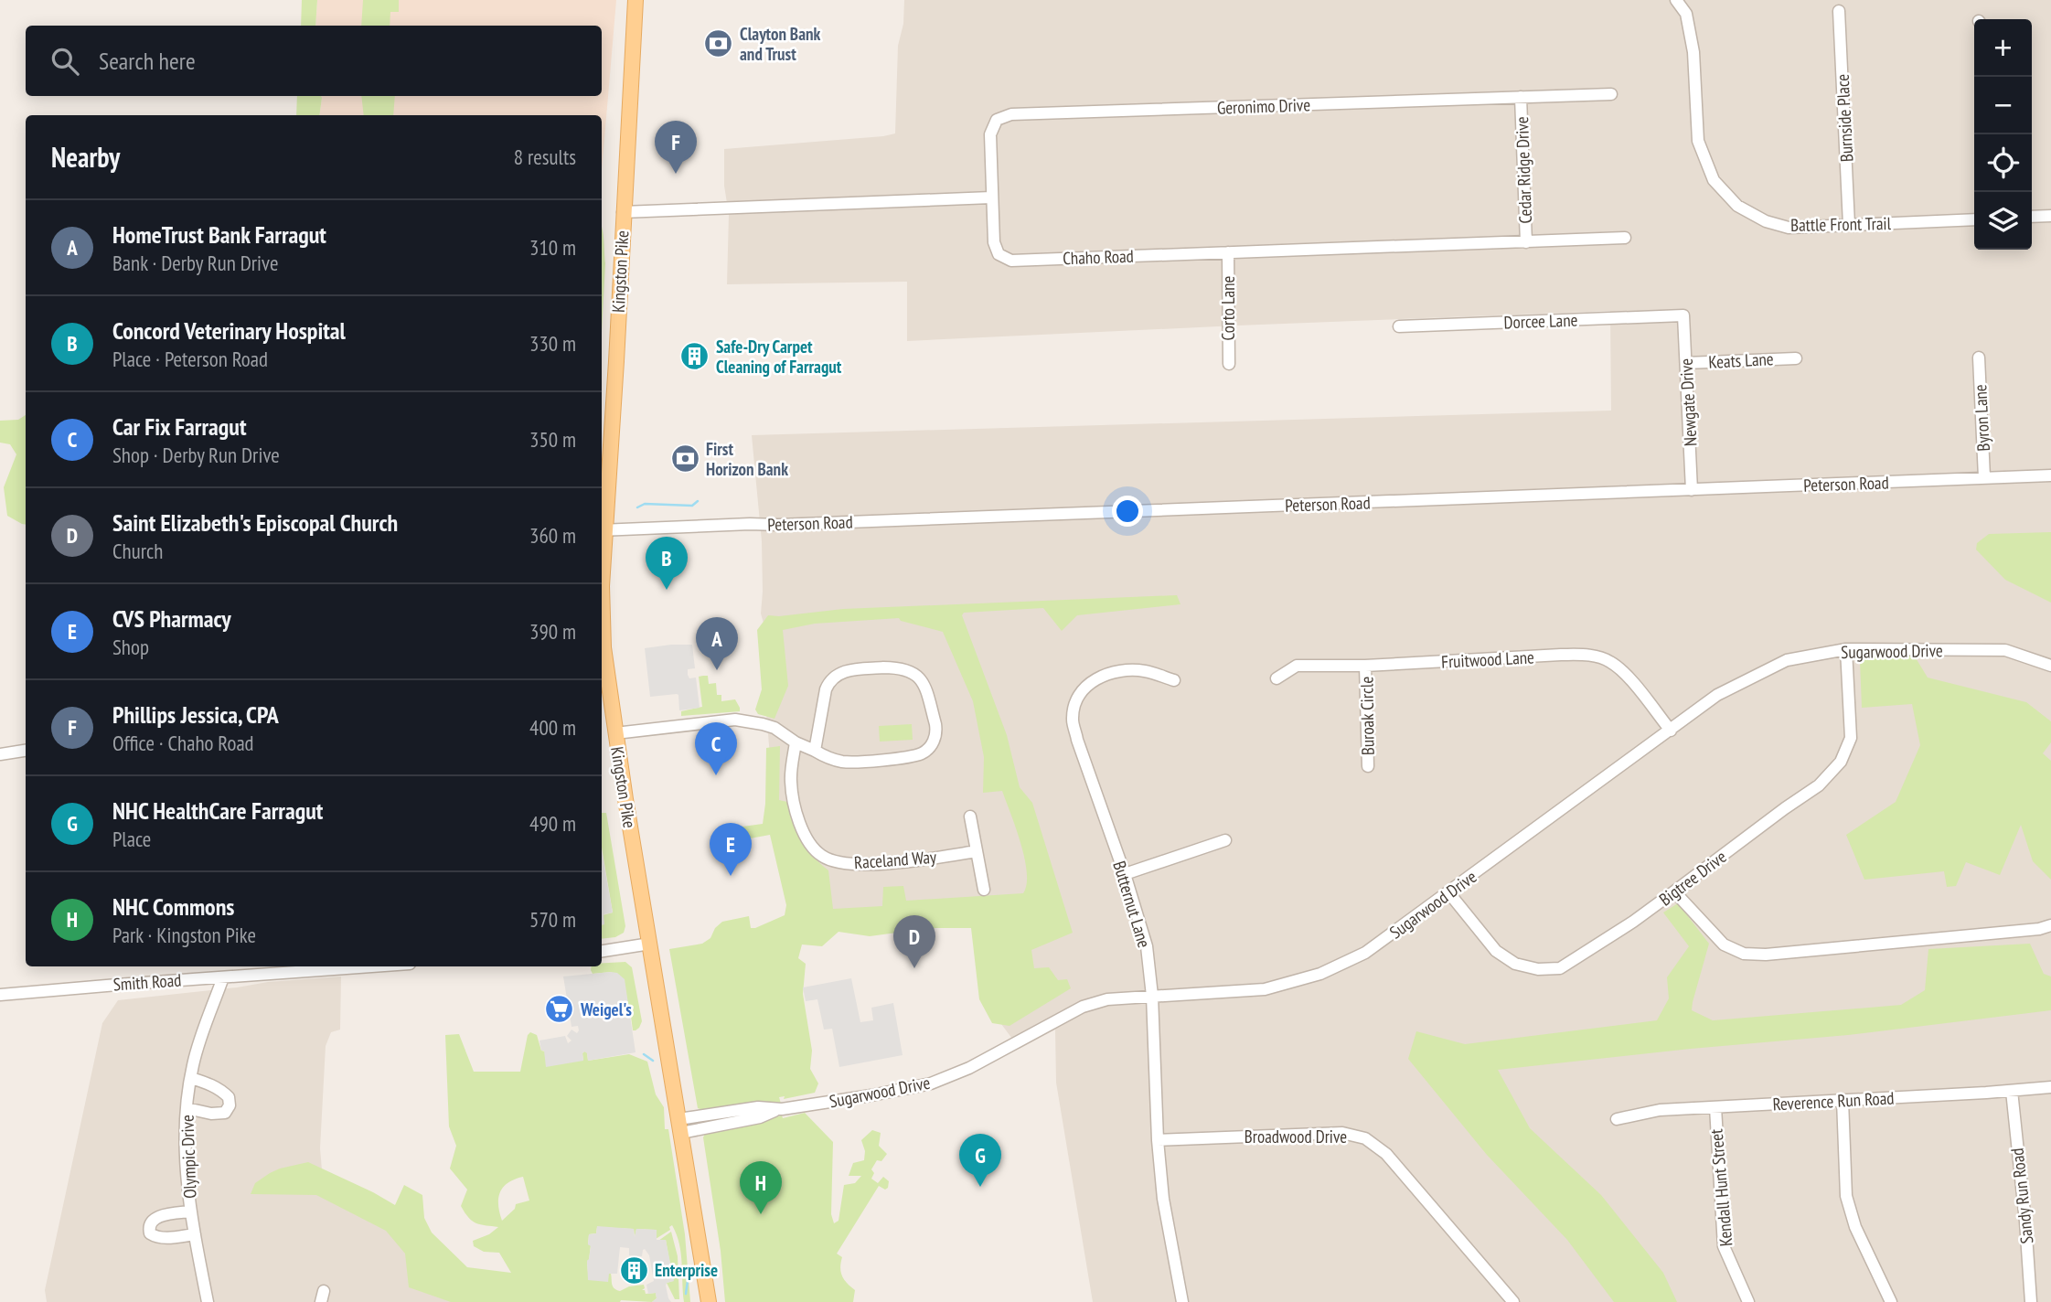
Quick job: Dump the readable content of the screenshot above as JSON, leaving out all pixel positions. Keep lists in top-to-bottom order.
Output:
{
  "streets": {
    "main road": ["Kingston Pike"],
    "street": [
      "Geronimo Drive",
      "Burnside Place",
      "Cedar Ridge Drive",
      "Battle Front Trail",
      "Chaho Road",
      "Corto Lane",
      "Dorcee Lane",
      "Keats Lane",
      "Newgate Drive",
      "Byron Lane",
      "Peterson Road",
      "Sugarwood Drive",
      "Fruitwood Lane",
      "Buroak Circle",
      "Raceland Way",
      "Bigtree Drive",
      "Butternut Lane",
      "Smith Road",
      "Reverence Run Road",
      "Broadwood Drive",
      "Olympic Drive",
      "Kendall Hunt Street",
      "Sandy Run Road"
    ]
  },
  "crossings": [
    ["Geronimo Drive", "Cedar Ridge Drive"],
    ["Geronimo Drive", "Chaho Road"],
    ["Burnside Place", "Battle Front Trail"],
    ["Cedar Ridge Drive", "Chaho Road"],
    ["Chaho Road", "Corto Lane"],
    ["Kingston Pike", "Peterson Road"],
    ["Kingston Pike", "Sugarwood Drive"],
    ["Dorcee Lane", "Newgate Drive"],
    ["Keats Lane", "Newgate Drive"],
    ["Newgate Drive", "Peterson Road"],
    ["Byron Lane", "Peterson Road"],
    ["Sugarwood Drive", "Fruitwood Lane"],
    ["Sugarwood Drive", "Bigtree Drive"],
    ["Sugarwood Drive", "Butternut Lane"],
    ["Fruitwood Lane", "Buroak Circle"],
    ["Butternut Lane", "Broadwood Drive"],
    ["Smith Road", "Olympic Drive"],
    ["Reverence Run Road", "Kendall Hunt Street"],
    ["Reverence Run Road", "Sandy Run Road"]
  ],
  "places": {
    "bank": ["Clayton Bank and Trust", "First Horizon Bank"],
    "building": ["Safe-Dry Carpet Cleaning of Farragut", "Enterprise"],
    "supermarket": ["Weigel's"]
  },
  "page": {
    "map_buttons": ["+", "−"],
    "search": "Search here",
    "heading": ["Nearby", "8 results"],
    "pins": [
      "F",
      "B",
      "A",
      "C",
      "E",
      "D",
      "G",
      "H"
    ],
    "list": [
      {
        "mark": "A",
        "name": "HomeTrust Bank Farragut",
        "note": "Bank · Derby Run Drive",
        "value": "310 m"
      },
      {
        "mark": "B",
        "name": "Concord Veterinary Hospital",
        "note": "Place · Peterson Road",
        "value": "330 m"
      },
      {
        "mark": "C",
        "name": "Car Fix Farragut",
        "note": "Shop · Derby Run Drive",
        "value": "350 m"
      },
      {
        "mark": "D",
        "name": "Saint Elizabeth's Episcopal Church",
        "note": "Church",
        "value": "360 m"
      },
      {
        "mark": "E",
        "name": "CVS Pharmacy",
        "note": "Shop",
        "value": "390 m"
      },
      {
        "mark": "F",
        "name": "Phillips Jessica, CPA",
        "note": "Office · Chaho Road",
        "value": "400 m"
      },
      {
        "mark": "G",
        "name": "NHC HealthCare Farragut",
        "note": "Place",
        "value": "490 m"
      },
      {
        "mark": "H",
        "name": "NHC Commons",
        "note": "Park · Kingston Pike",
        "value": "570 m"
      }
    ]
  }
}
